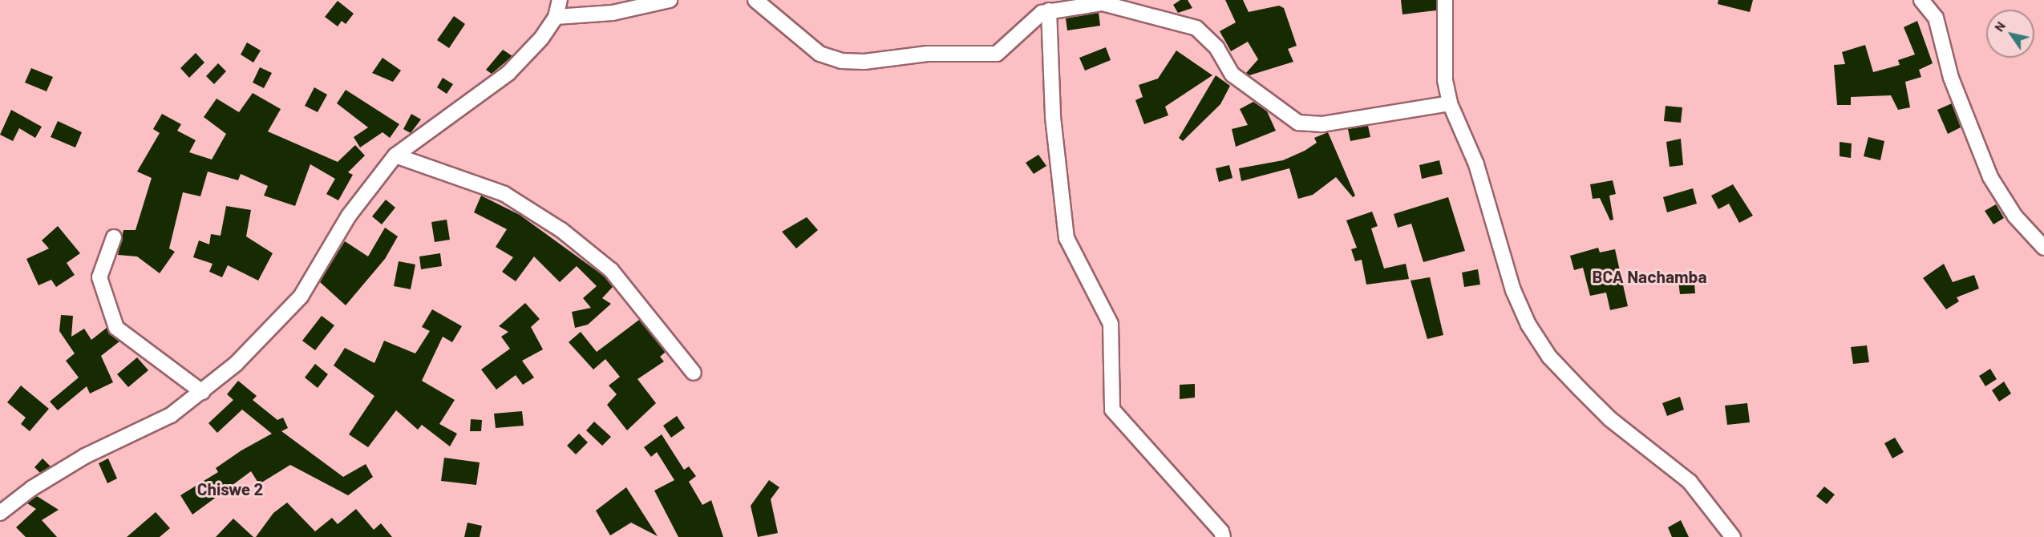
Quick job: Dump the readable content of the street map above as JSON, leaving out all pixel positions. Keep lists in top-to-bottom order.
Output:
{
  "districts": ["BCA Nachamba", "Chiswe 2"],
  "north": "top left"
}
